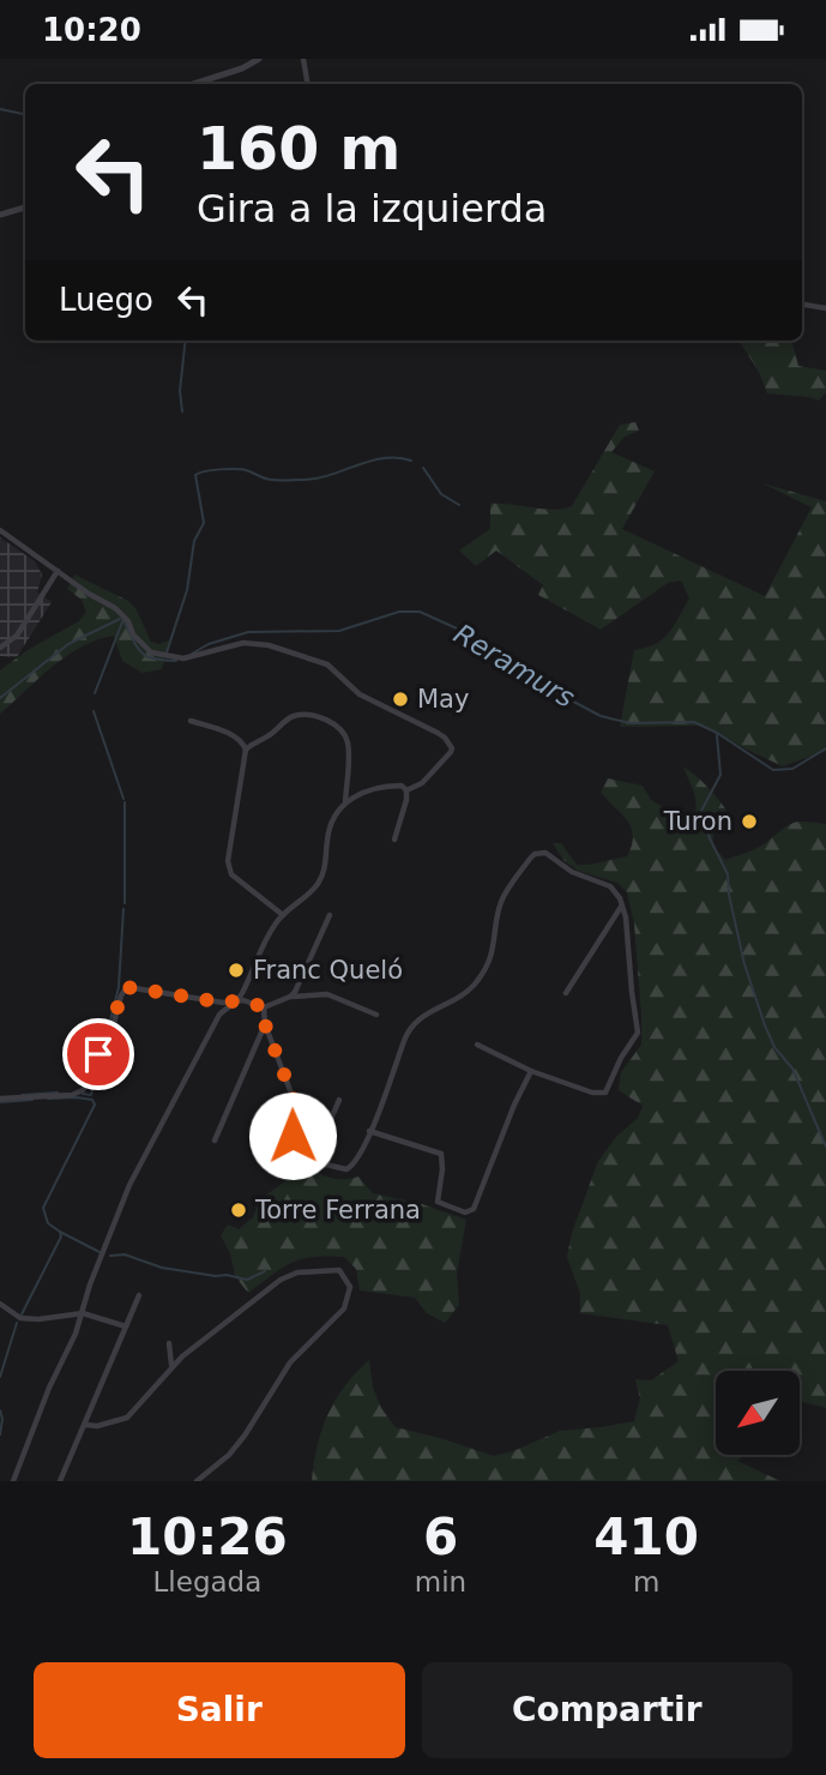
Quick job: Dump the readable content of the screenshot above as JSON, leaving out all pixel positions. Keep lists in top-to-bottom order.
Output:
{
  "water": ["Reramurs"],
  "places": [
    "May",
    "Turon",
    "Franc Queló",
    "Torre Ferrana"
  ],
  "north": "bottom left",
  "page": {
    "status": "10:20",
    "turn": ["160 m", "Gira a la izquierda"],
    "then": "Luego",
    "eta": [
      "10:26",
      "Llegada",
      "6",
      "min",
      "410",
      "m"
    ],
    "buttons": ["Salir", "Compartir"]
  }
}
